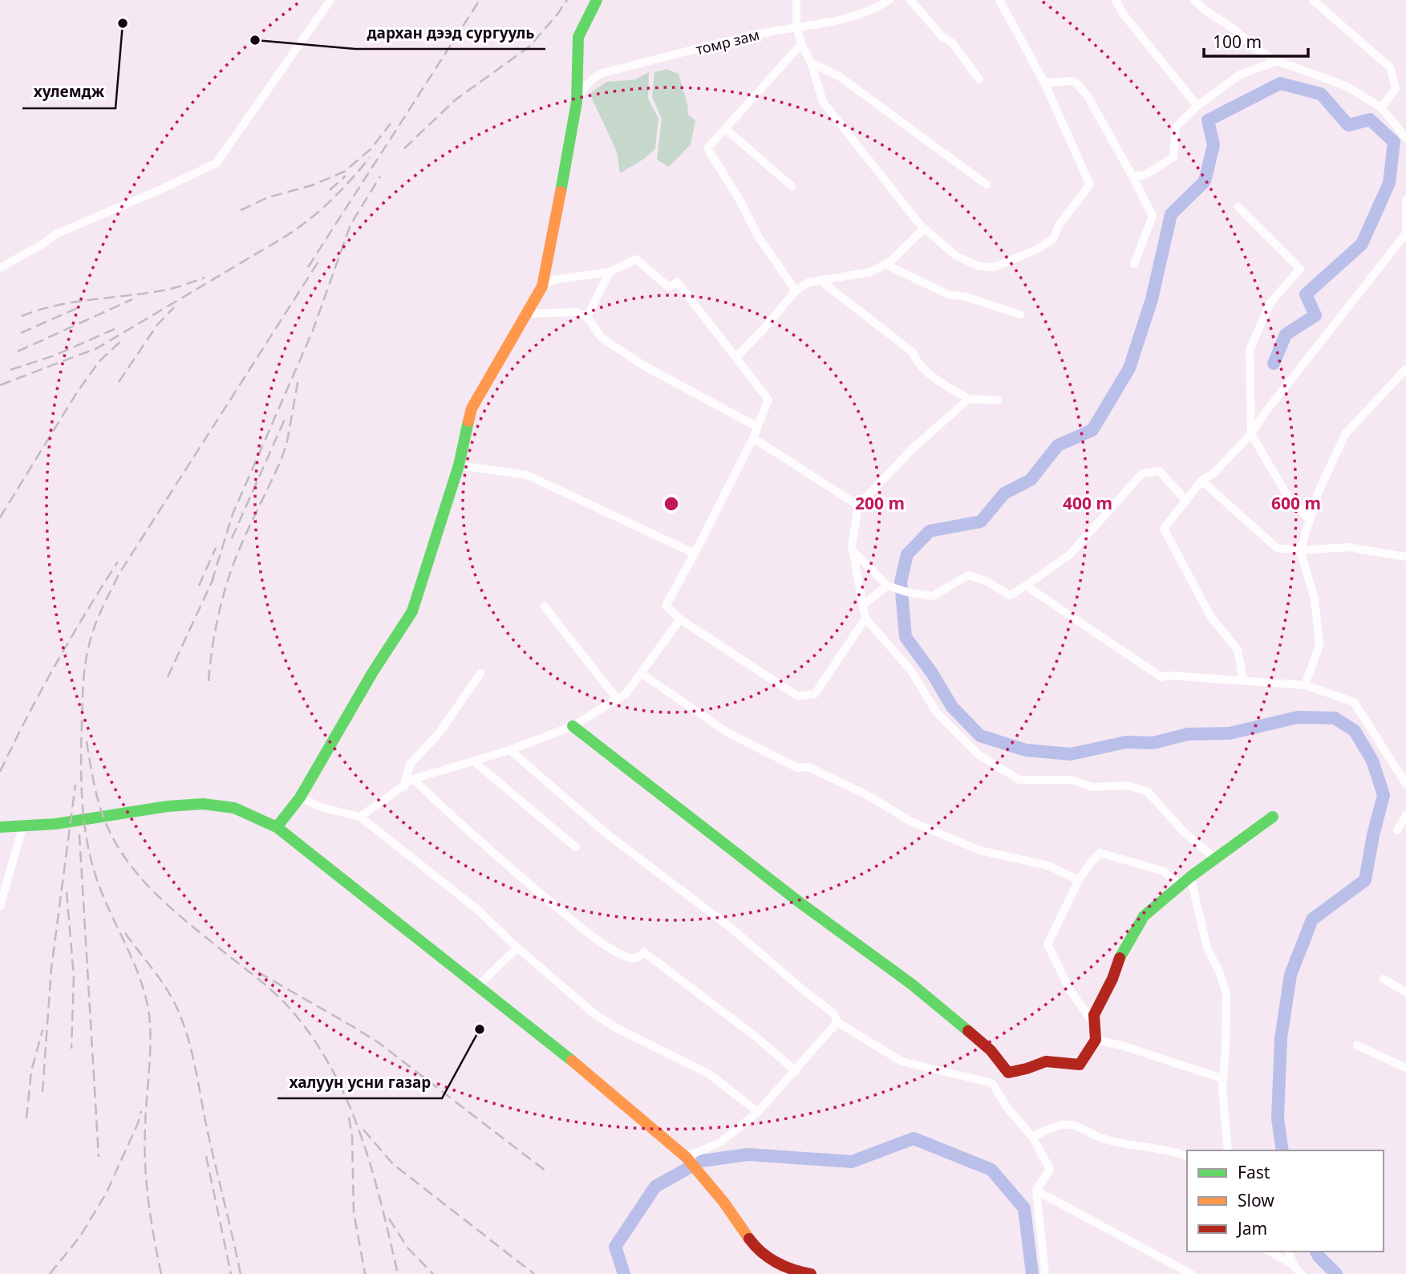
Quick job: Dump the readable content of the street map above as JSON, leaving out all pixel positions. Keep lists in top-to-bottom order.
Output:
{
  "streets": {
    "street": ["томр зам"]
  },
  "places": ["хулемдж", "дархан дээд сургууль", "халуун усни газар"],
  "legend": ["Fast", "Slow", "Jam"],
  "scale_bar": "100 m",
  "rings": ["200 m", "400 m", "600 m"]
}
